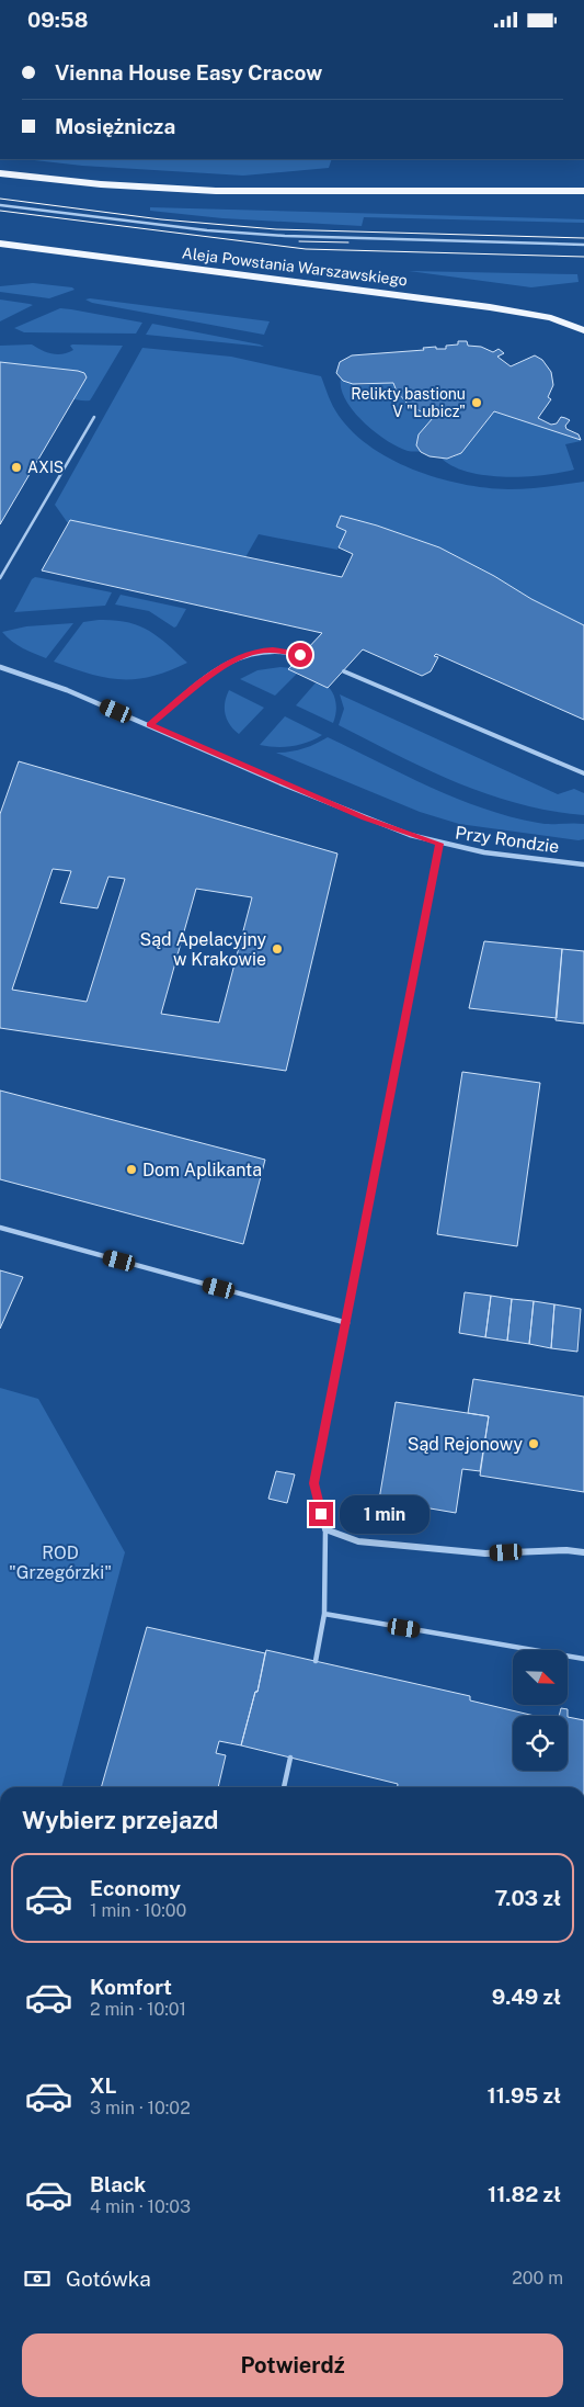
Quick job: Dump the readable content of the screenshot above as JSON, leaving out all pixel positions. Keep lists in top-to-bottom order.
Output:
{
  "streets": {
    "main road": ["Aleja Powstania Warszawskiego"],
    "street": ["Przy Rondzie"]
  },
  "parks": ["ROD \"Grzegórzki\""],
  "places": [
    "Relikty bastionu V \"Lubicz\"",
    "AXIS",
    "Sąd Apelacyjny w Krakowie",
    "Dom Aplikanta",
    "Sąd Rejonowy"
  ],
  "north": "bottom right",
  "page": {
    "status": "09:58",
    "banner": ["Vienna House Easy Cracow", "Mosiężnicza"],
    "bubble": "1 min",
    "heading": "Wybierz przejazd",
    "list": [
      {
        "name": "Economy",
        "note": "1 min · 10:00",
        "value": "7.03 zł"
      },
      {
        "name": "Komfort",
        "note": "2 min · 10:01",
        "value": "9.49 zł"
      },
      {
        "name": "XL",
        "note": "3 min · 10:02",
        "value": "11.95 zł"
      },
      {
        "name": "Black",
        "note": "4 min · 10:03",
        "value": "11.82 zł"
      }
    ],
    "pay": ["Gotówka", "200 m"],
    "buttons": "Potwierdź"
  }
}
